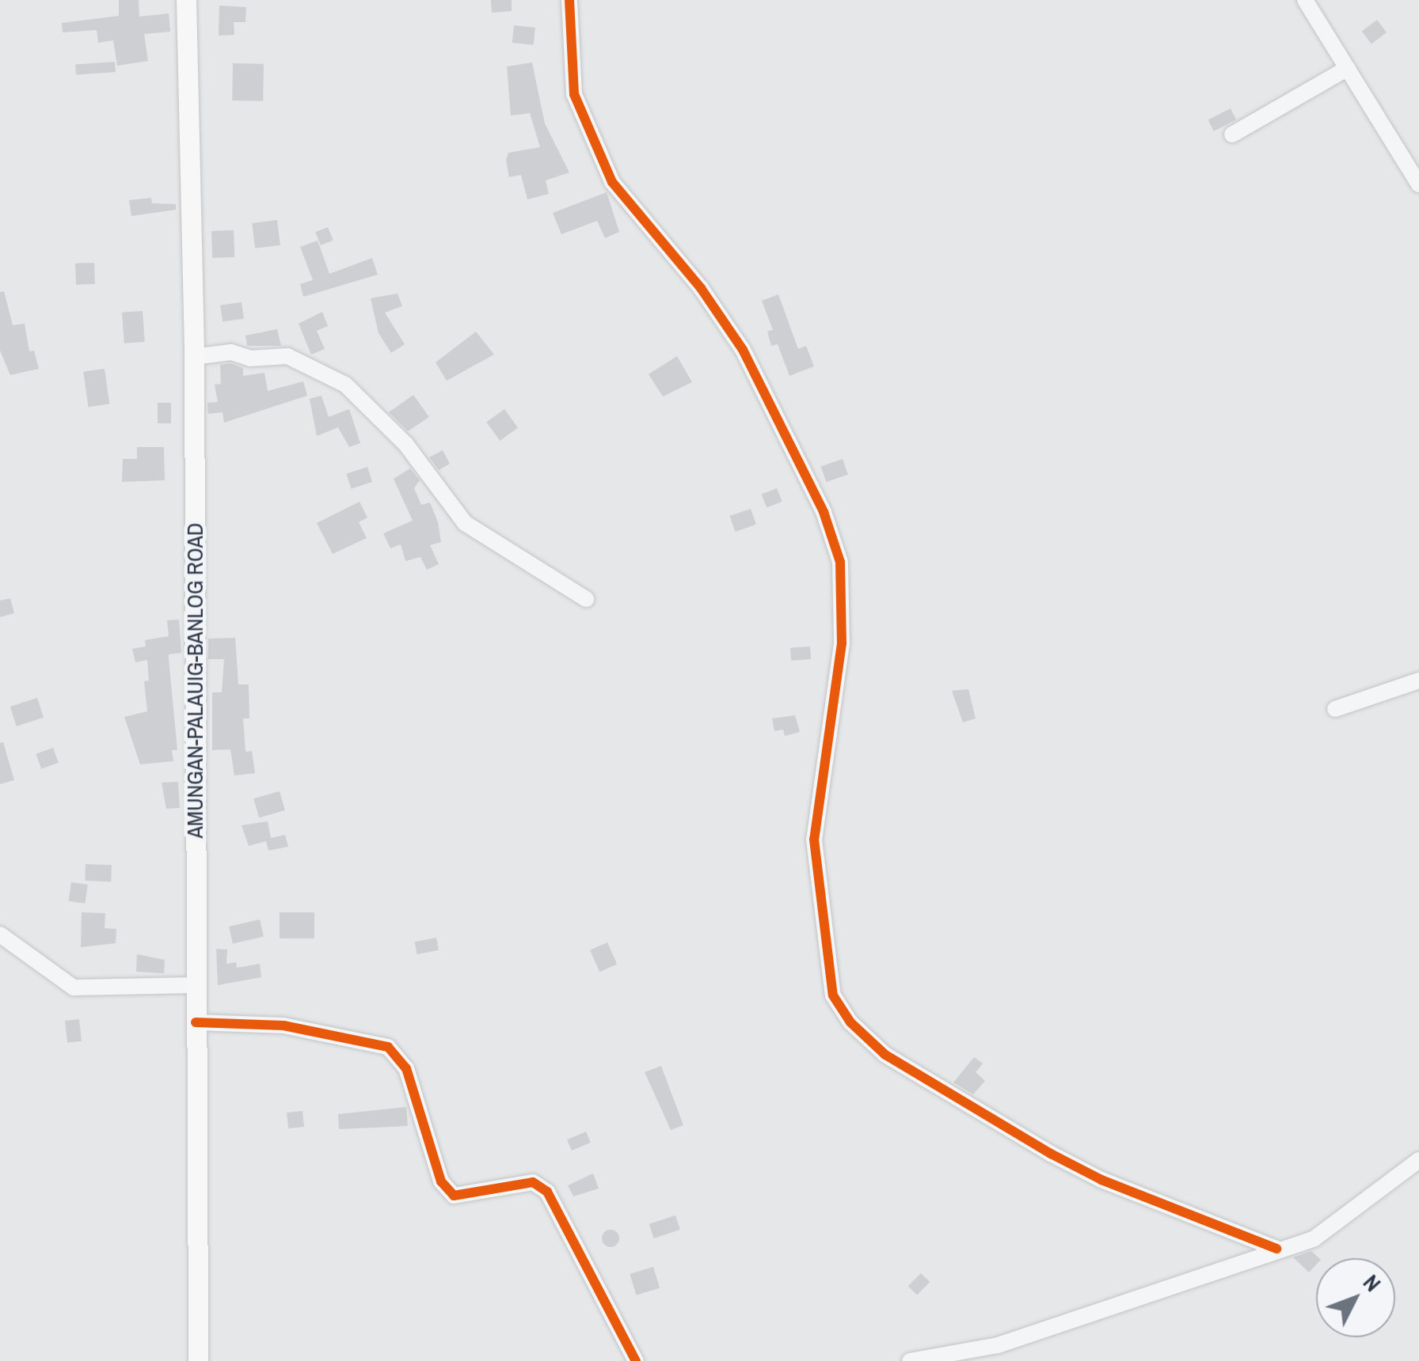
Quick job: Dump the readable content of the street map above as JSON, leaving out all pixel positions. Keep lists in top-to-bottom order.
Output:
{
  "streets": {
    "main road": ["AMUNGAN-PALAUIG-BANLOG ROAD"]
  },
  "north": "top right"
}
